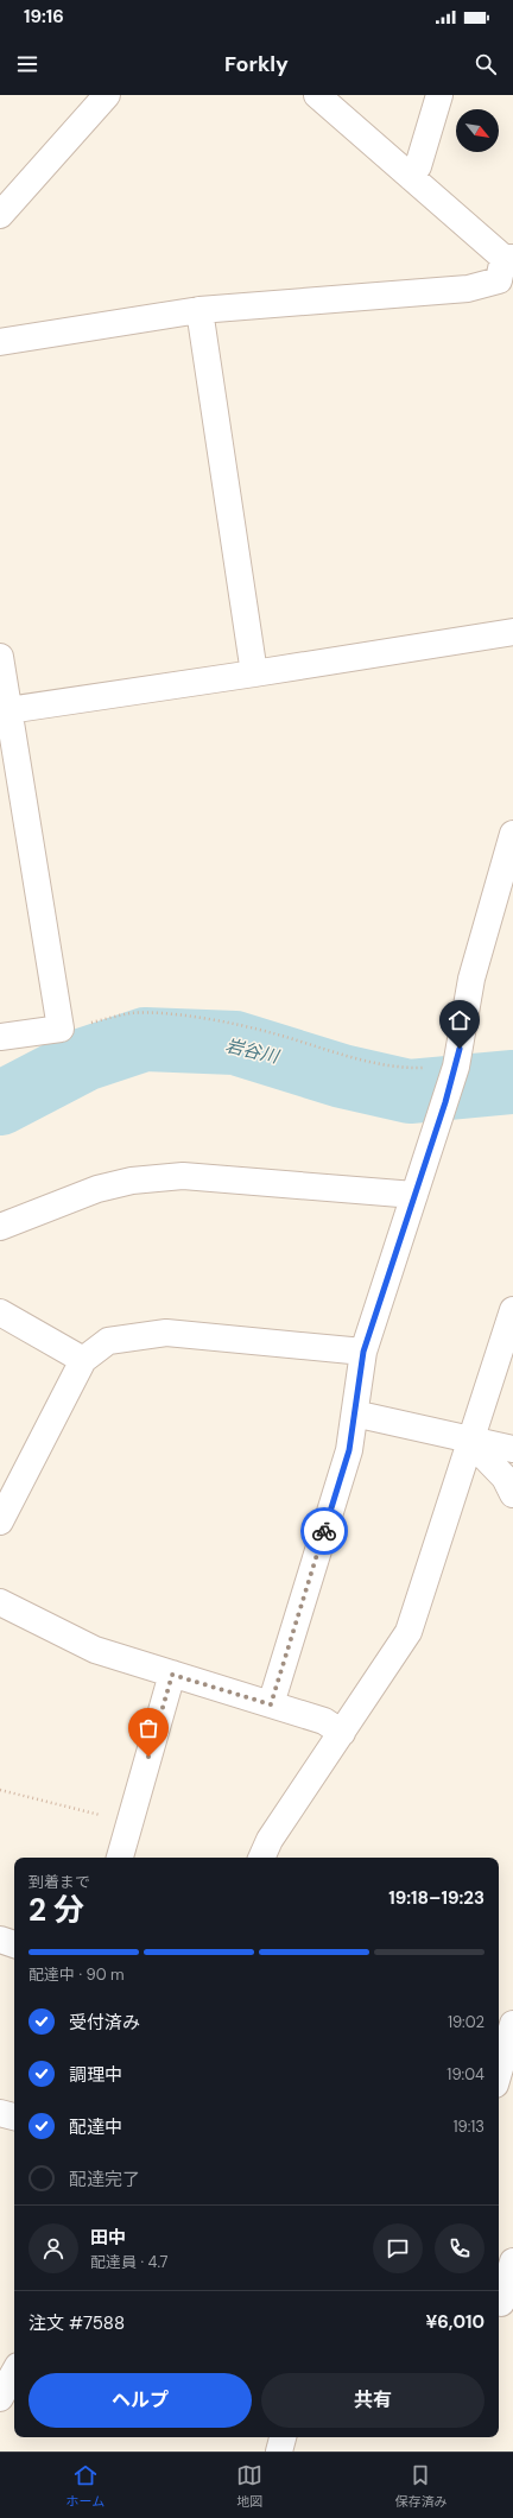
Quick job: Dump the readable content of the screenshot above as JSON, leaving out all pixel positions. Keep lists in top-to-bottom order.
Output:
{
  "water": ["岩谷川"],
  "north": "bottom right",
  "page": {
    "status": "19:16",
    "header": "Forkly",
    "heading": ["2 分", "到着まで", "19:18–19:23"],
    "panel": [
      "田中",
      "配達員 · 4.7",
      "注文 #7588",
      "¥6,010"
    ],
    "bar": "配達中 · 90 m",
    "list": [
      ["受付済み", "19:02"],
      ["調理中", "19:04"],
      ["配達中", "19:13"],
      "配達完了"
    ],
    "buttons": ["ヘルプ", "共有"],
    "tabs": ["ホーム", "地図", "保存済み"]
  }
}
